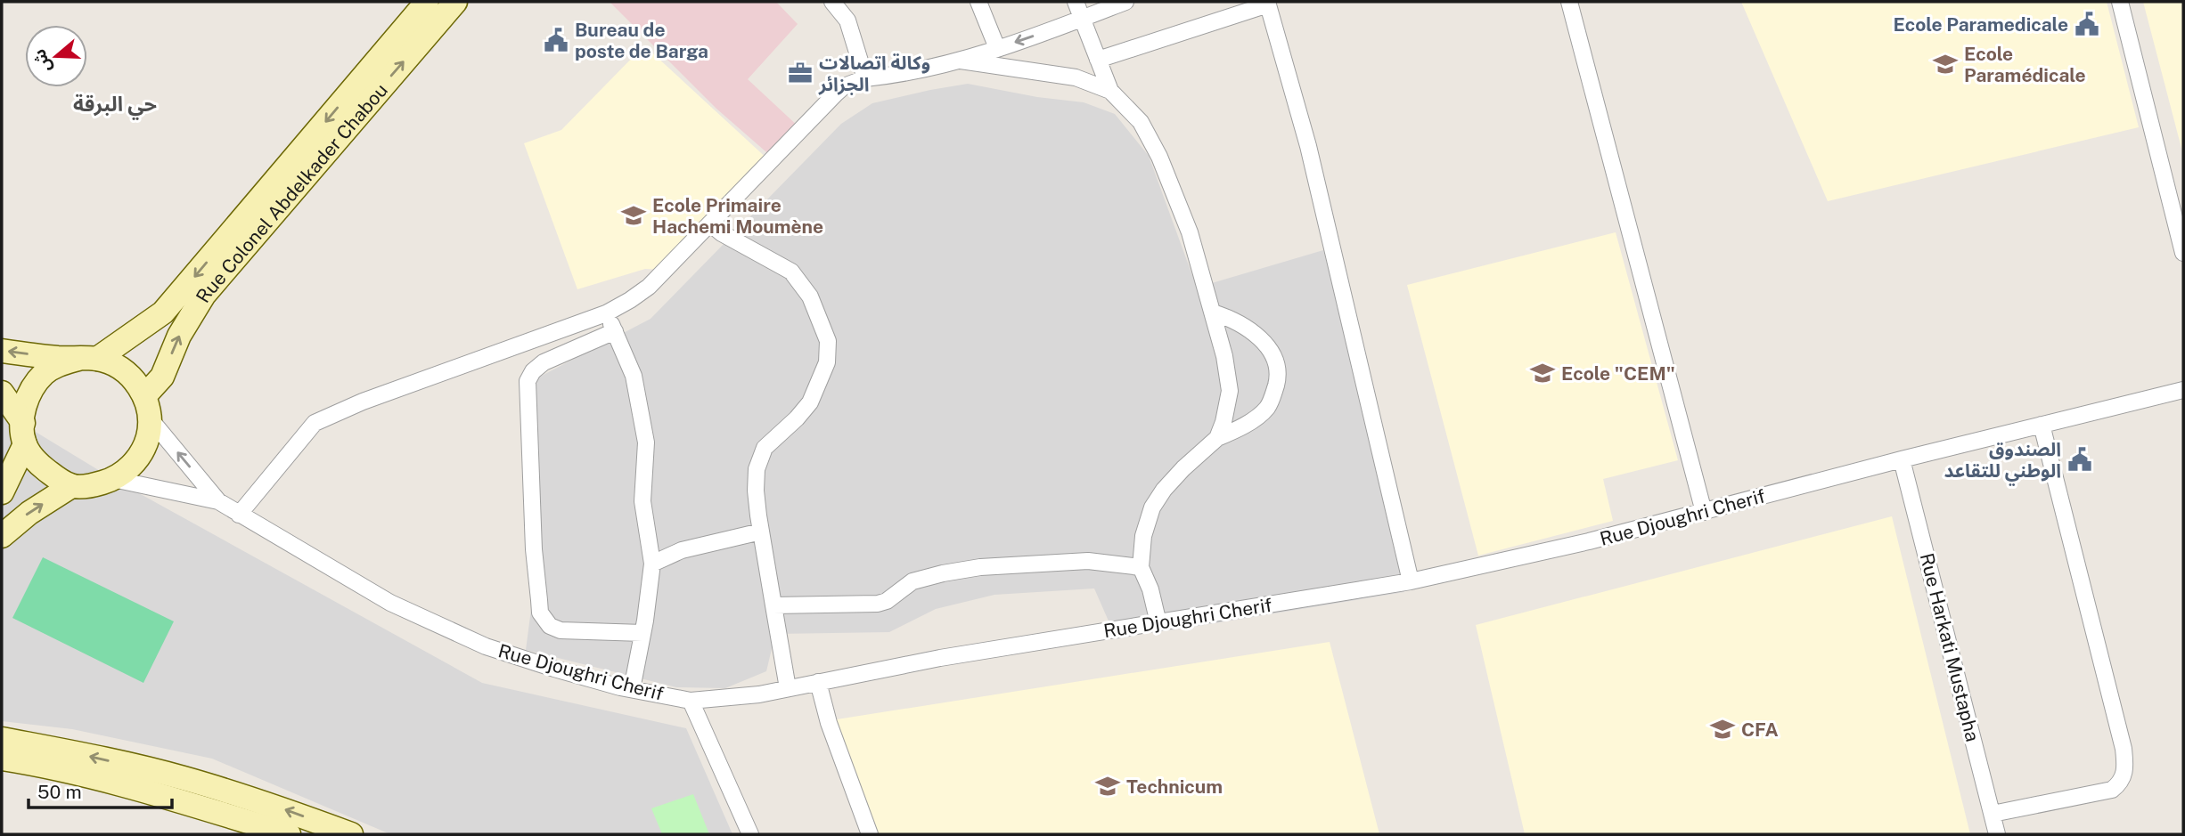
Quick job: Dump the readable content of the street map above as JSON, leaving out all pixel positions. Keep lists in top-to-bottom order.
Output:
{
  "streets": {
    "main road": ["Rue Colonel Abdelkader Chabou"],
    "street": ["Rue Djoughri Cherif", "Rue Harkati Mustapha"]
  },
  "crossings": [
    ["Rue Djoughri Cherif", "Rue Harkati Mustapha"]
  ],
  "districts": ["حي البرقة"],
  "places": {
    "public building": ["Ecole Paramedicale", "Bureau de poste de Barga", "الصندوق الوطني للتقاعد"],
    "school or university": [
      "Ecole Paramédicale",
      "Ecole Primaire Hachemi Moumène",
      "Ecole \"CEM\"",
      "CFA",
      "Technicum"
    ],
    "office": ["وكالة اتصالات الجزائر"]
  },
  "scale_bar": "50 m",
  "north": "left"
}
